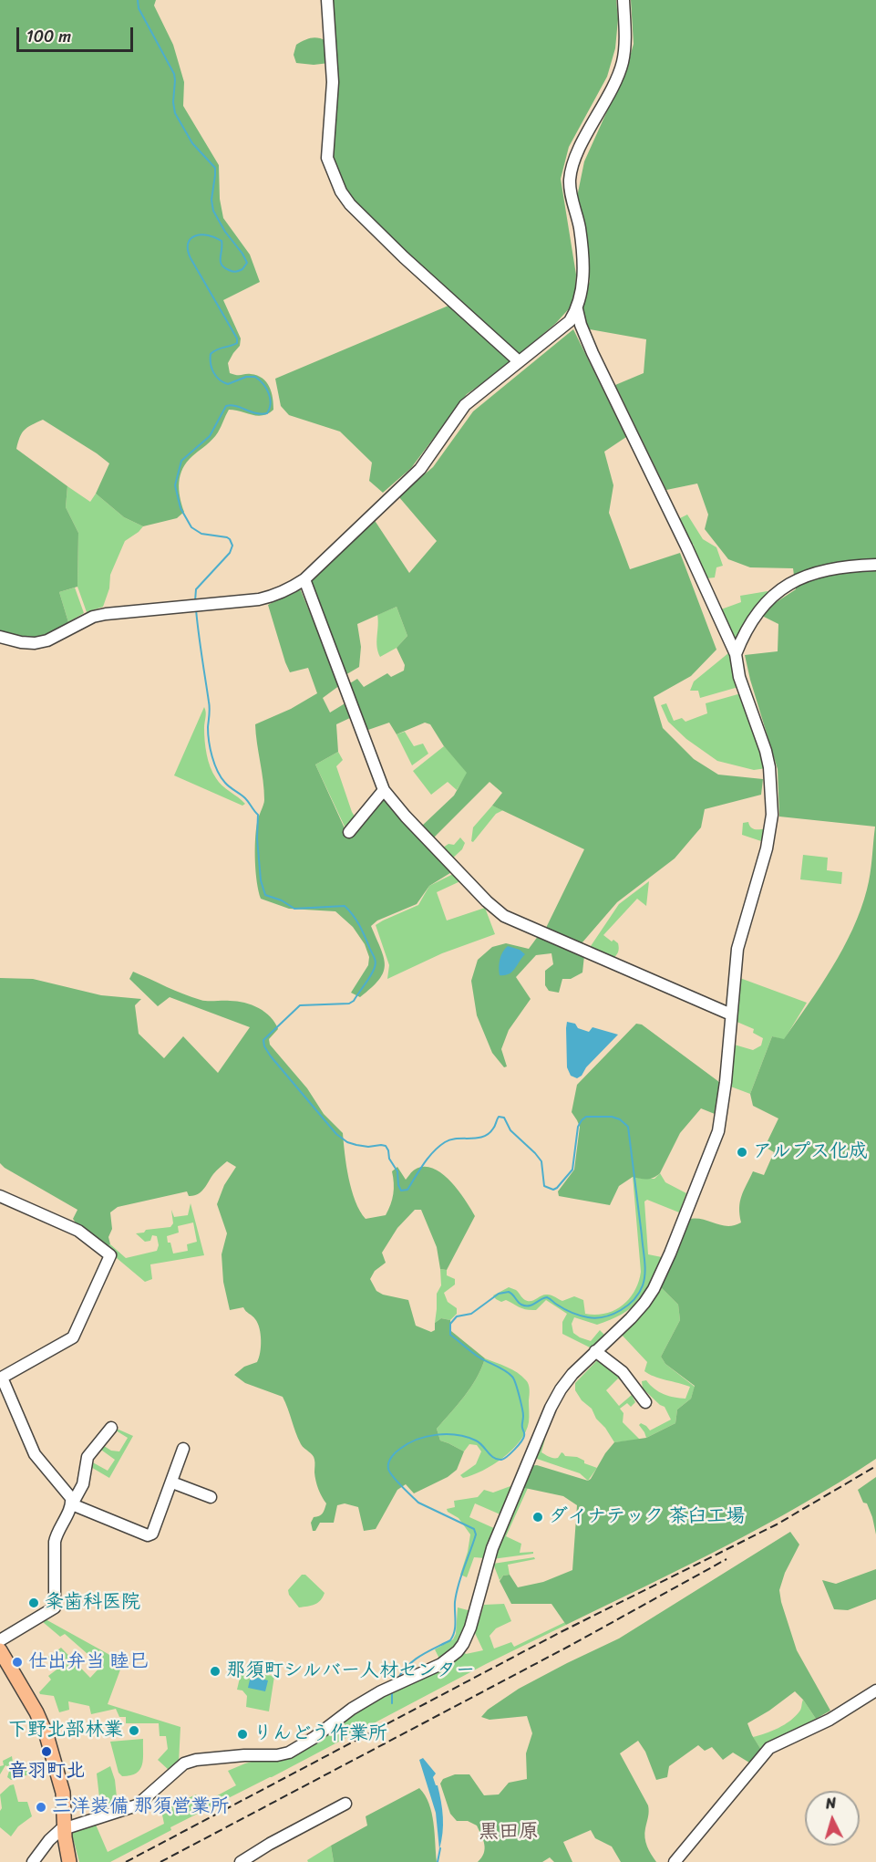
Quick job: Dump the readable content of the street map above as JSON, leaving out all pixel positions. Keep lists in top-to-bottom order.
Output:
{
  "districts": ["黒田原"],
  "places": [
    "アルプス化成",
    "ダイナテック 茶臼工場",
    "粂歯科医院",
    "仕出弁当 睦巳",
    "那須町シルバー人材センター",
    "下野北部林業",
    "りんどう作業所",
    "音羽町北",
    "三洋装備 那須営業所"
  ],
  "scale_bar": "100 m",
  "north": "top"
}
